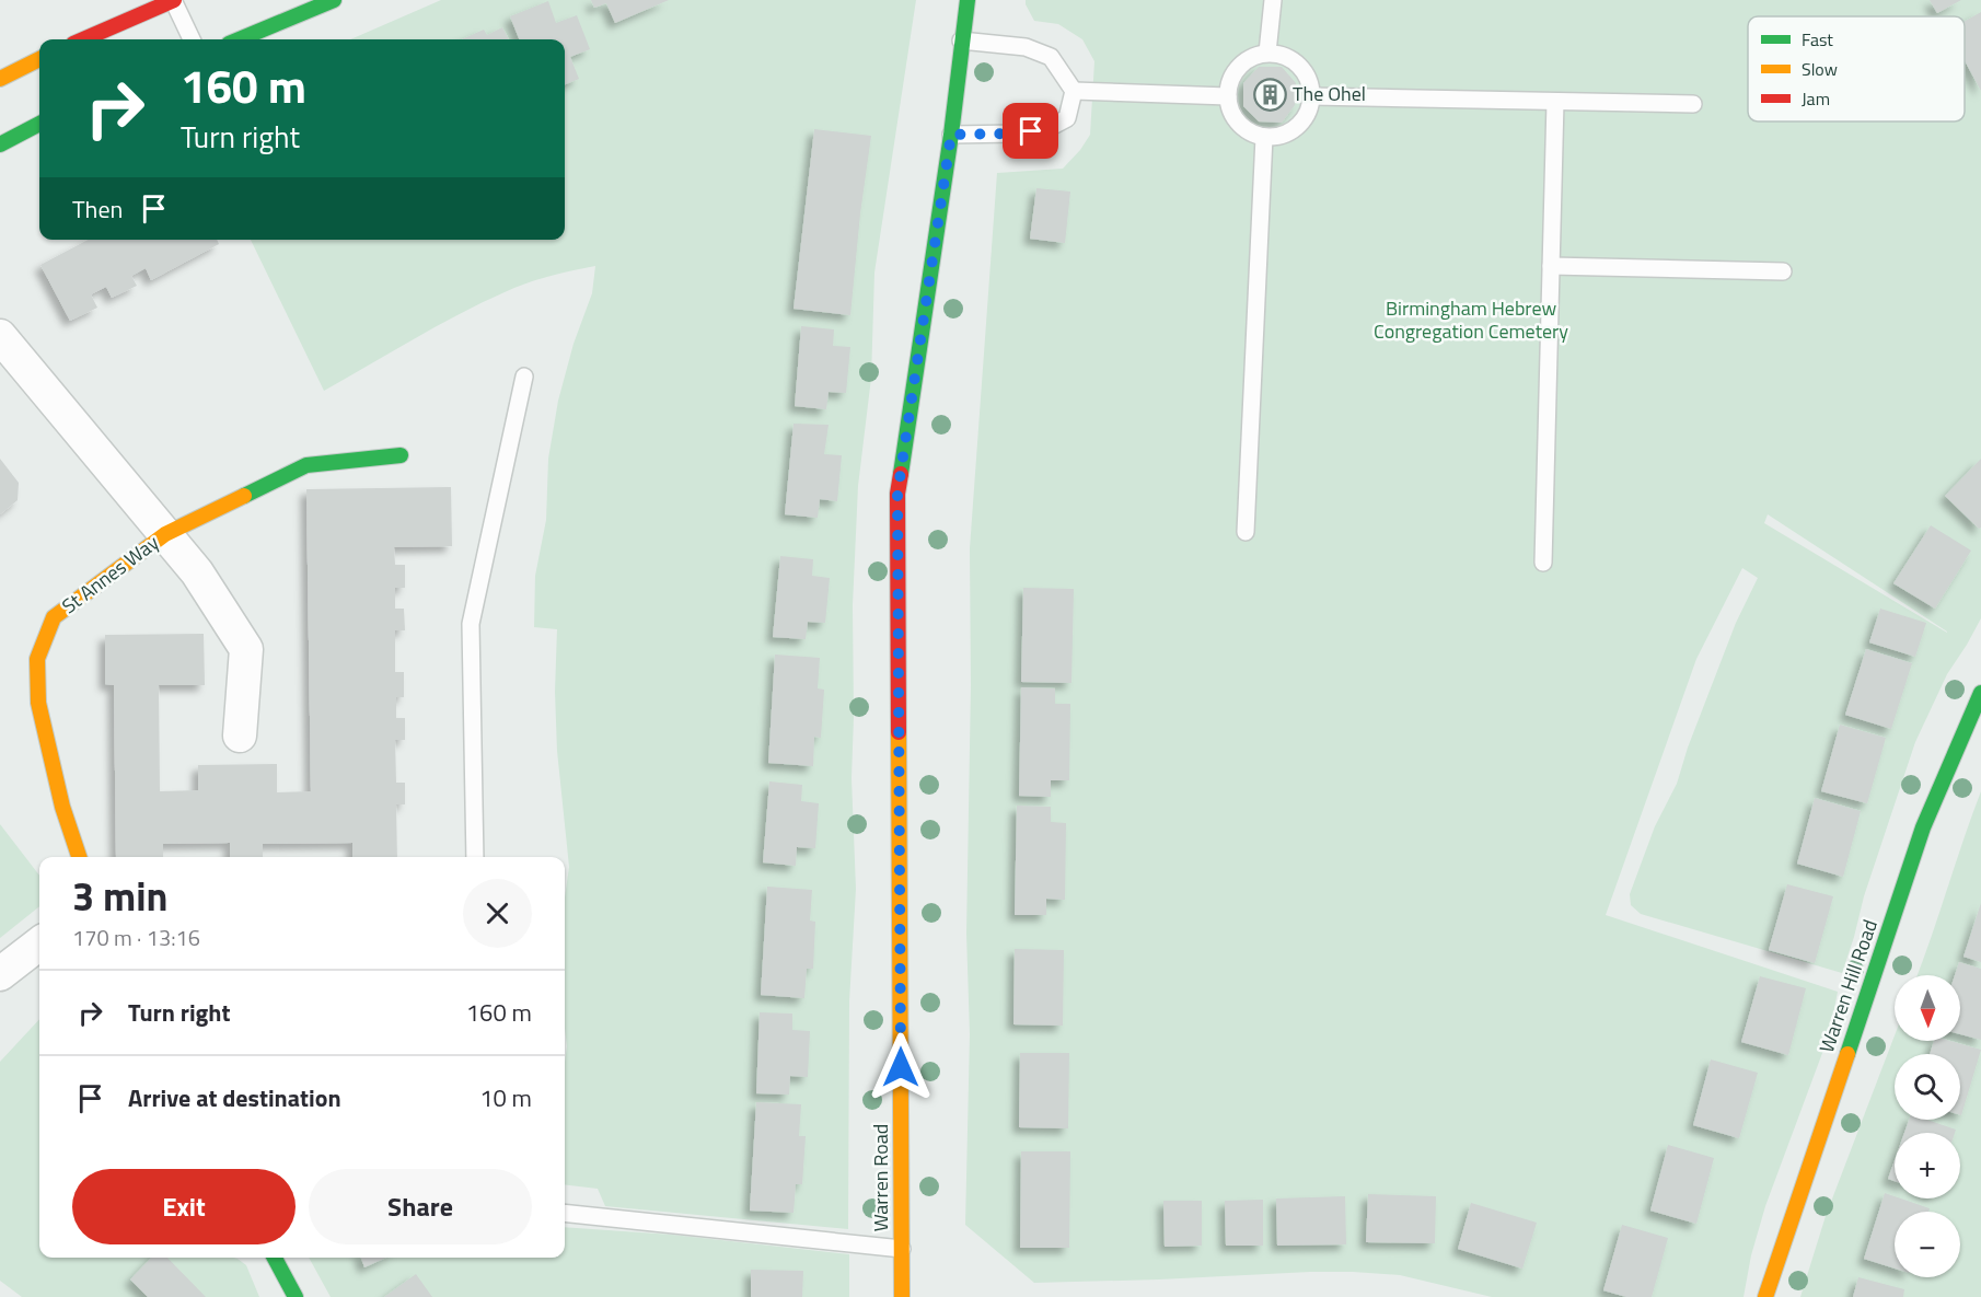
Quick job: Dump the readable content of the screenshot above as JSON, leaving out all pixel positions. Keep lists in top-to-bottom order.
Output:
{
  "streets": {
    "street": ["St Annes Way", "Warren Hill Road", "Warren Road"]
  },
  "parks": ["Birmingham Hebrew Congregation Cemetery"],
  "places": {
    "building": ["The Ohel"]
  },
  "legend": ["Fast", "Slow", "Jam"],
  "north": "bottom",
  "page": {
    "turn": ["160 m", "Turn right"],
    "then": "Then",
    "heading": ["3 min", "170 m · 13:16"],
    "list": [
      {
        "name": "Turn right",
        "value": "160 m"
      },
      {
        "name": "Arrive at destination",
        "value": "10 m"
      }
    ],
    "map_buttons": ["+", "−"],
    "buttons": ["Exit", "Share"]
  }
}
